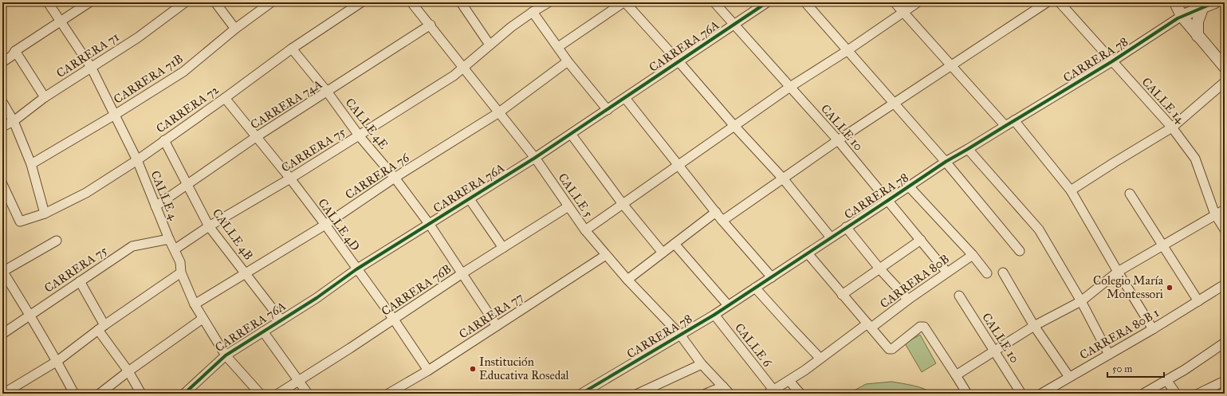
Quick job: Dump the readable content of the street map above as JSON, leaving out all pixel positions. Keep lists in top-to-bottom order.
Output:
{
  "streets": {
    "street": [
      "CARRERA 76A",
      "CARRERA 71",
      "CARRERA 78",
      "CARRERA 71B",
      "CALLE 14",
      "CARRERA 74A",
      "CARRERA 72",
      "CALLE 4E",
      "CALLE 10",
      "CARRERA 75",
      "CARRERA 76",
      "CALLE 4",
      "CALLE 5",
      "CALLE 4D",
      "CALLE 4B",
      "CARRERA 80B",
      "CARRERA 76B",
      "CARRERA 77",
      "CARRERA 80B 1",
      "CALLE 6"
    ]
  },
  "crossings": [
    ["CARRERA 76A", "CALLE 4E"],
    ["CARRERA 76A", "CALLE 10"],
    ["CARRERA 76A", "CALLE 4"],
    ["CARRERA 76A", "CALLE 5"],
    ["CARRERA 76A", "CALLE 4D"],
    ["CARRERA 76A", "CALLE 4B"],
    ["CARRERA 71", "CALLE 4"],
    ["CARRERA 78", "CALLE 14"],
    ["CARRERA 78", "CALLE 10"],
    ["CARRERA 78", "CALLE 5"],
    ["CARRERA 78", "CALLE 6"],
    ["CARRERA 71B", "CALLE 4"],
    ["CARRERA 74A", "CALLE 4E"],
    ["CARRERA 74A", "CALLE 4"],
    ["CARRERA 74A", "CALLE 5"],
    ["CARRERA 74A", "CALLE 4D"],
    ["CARRERA 74A", "CALLE 4B"],
    ["CARRERA 72", "CALLE 4E"],
    ["CARRERA 72", "CALLE 4"],
    ["CARRERA 72", "CALLE 4D"],
    ["CARRERA 72", "CALLE 4B"],
    ["CALLE 4E", "CARRERA 75"],
    ["CALLE 4E", "CARRERA 76"],
    ["CALLE 4E", "CARRERA 76B"],
    ["CALLE 4E", "CARRERA 77"],
    ["CALLE 10", "CARRERA 80B"],
    ["CARRERA 75", "CALLE 4"],
    ["CARRERA 75", "CALLE 5"],
    ["CARRERA 75", "CALLE 4D"],
    ["CARRERA 75", "CALLE 4B"],
    ["CARRERA 76", "CALLE 4"],
    ["CARRERA 76", "CALLE 5"],
    ["CARRERA 76", "CALLE 4D"],
    ["CARRERA 76", "CALLE 4B"],
    ["CALLE 5", "CARRERA 76B"],
    ["CALLE 5", "CARRERA 77"],
    ["CALLE 4D", "CARRERA 76B"],
    ["CALLE 4D", "CARRERA 77"],
    ["CARRERA 80B", "CALLE 6"]
  ],
  "places": ["Colegio María Montessori", "Institución Educativa Rosedal"],
  "scale_bar": "50 m"
}
